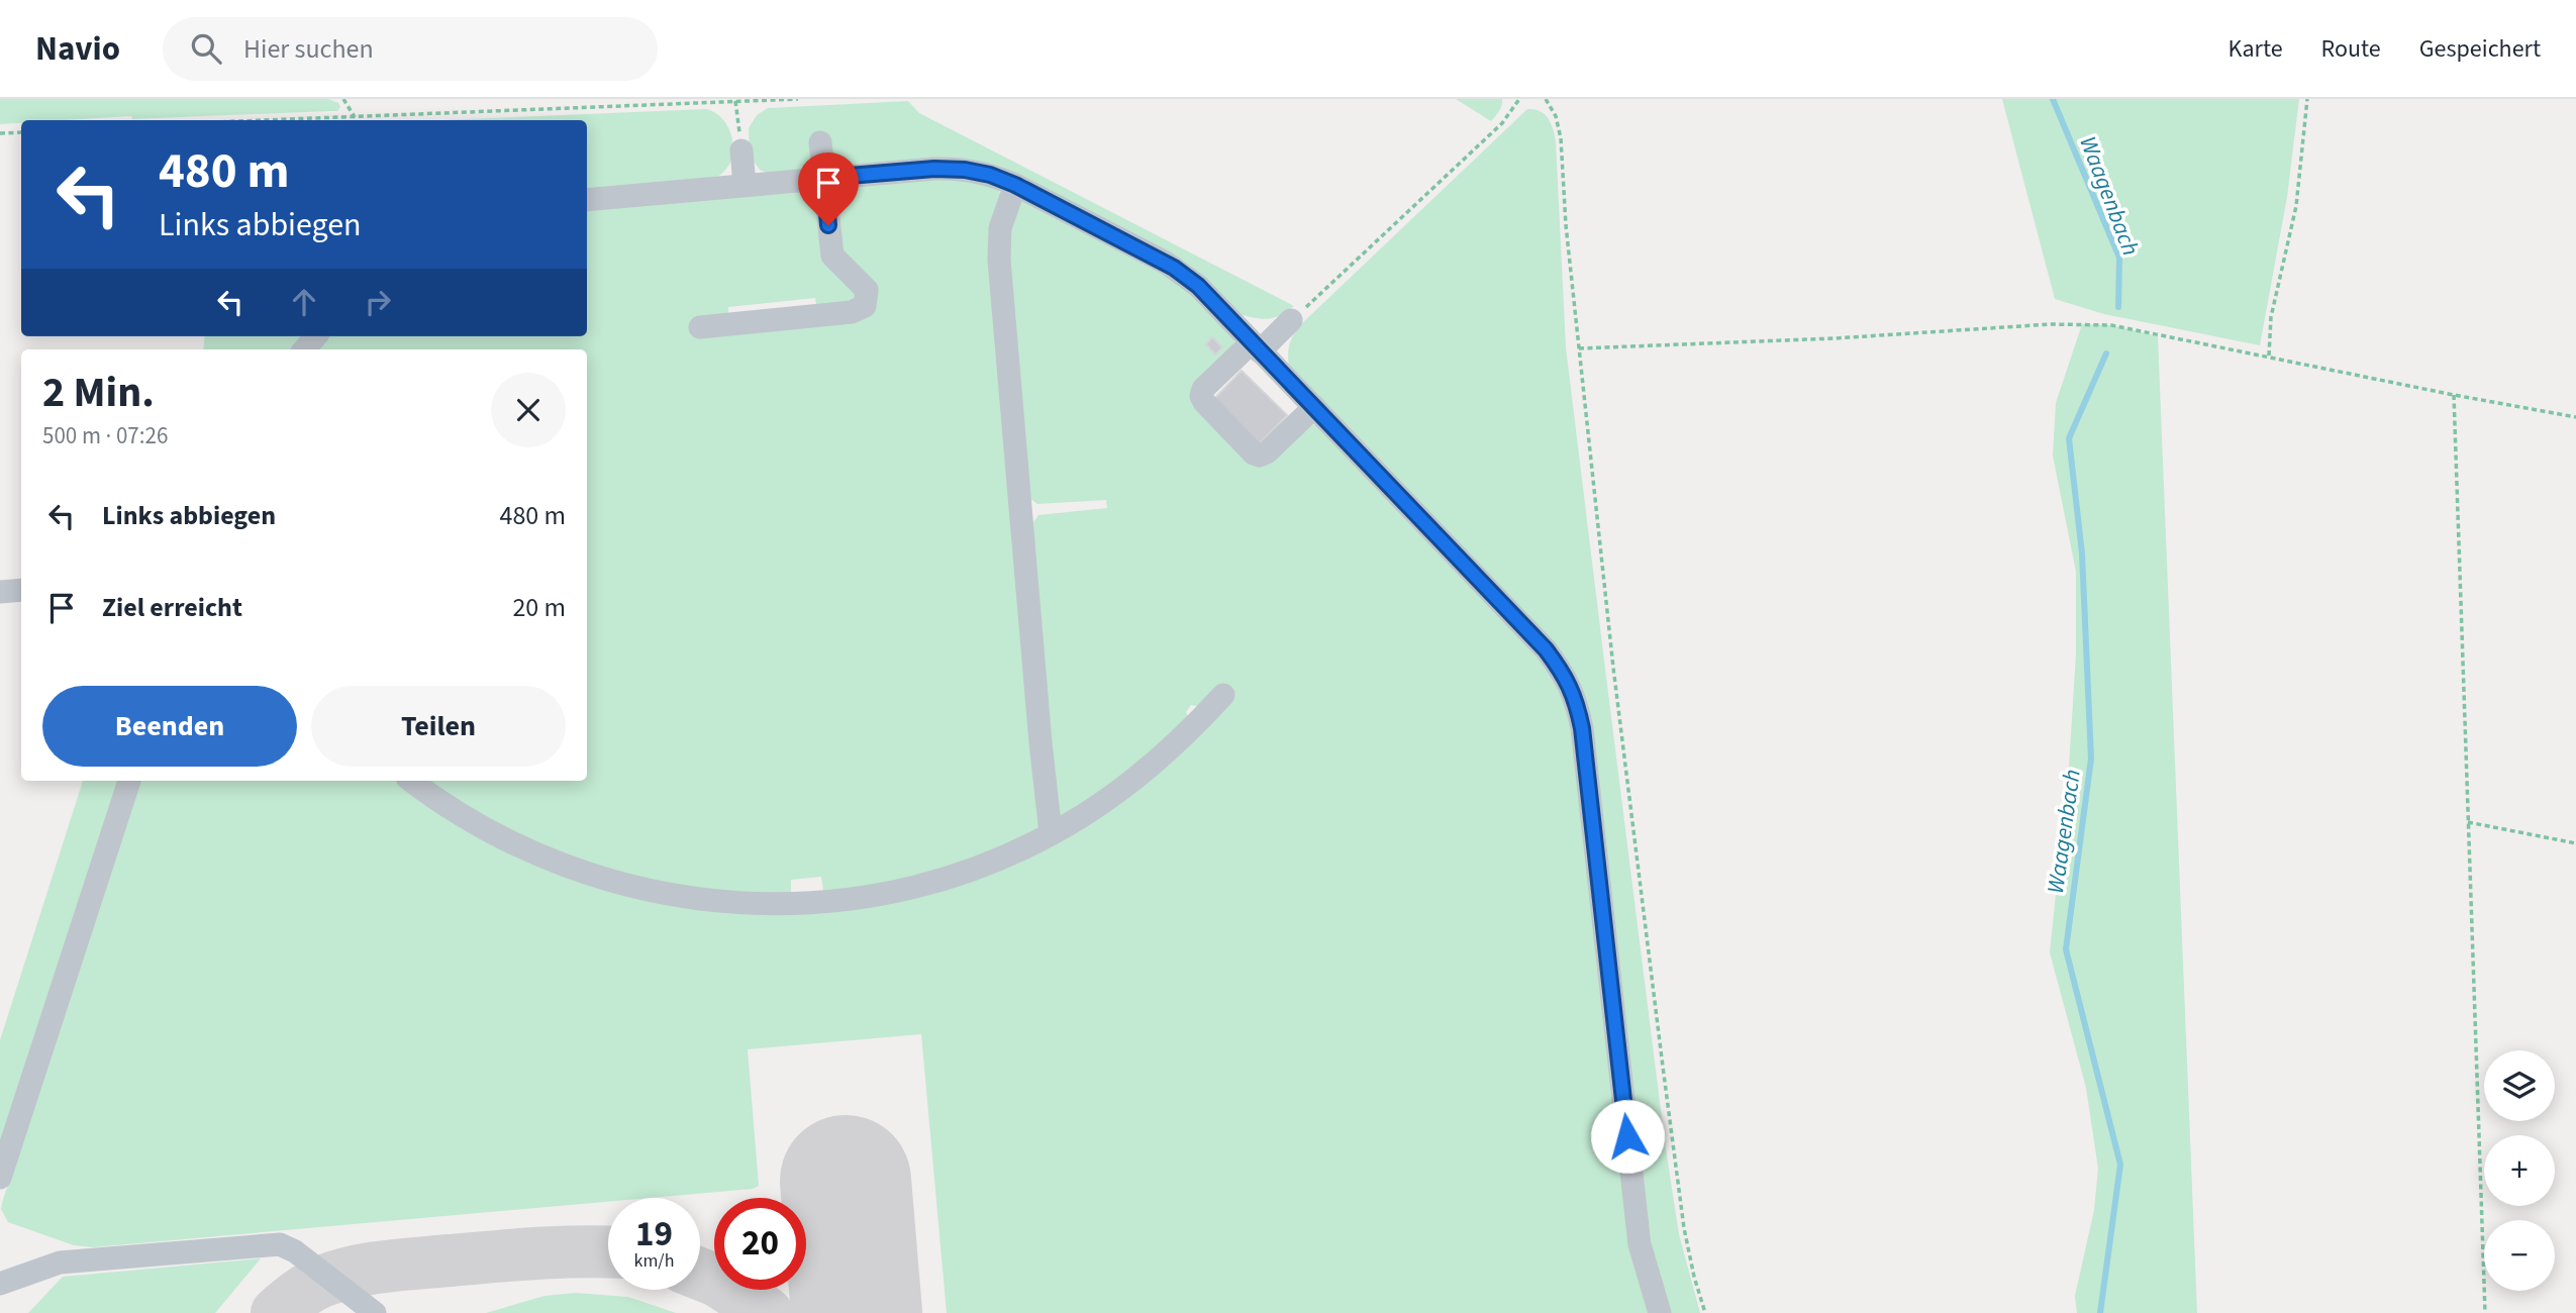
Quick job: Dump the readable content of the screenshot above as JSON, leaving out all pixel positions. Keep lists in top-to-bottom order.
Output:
{
  "water": ["Waagenbach"],
  "page": {
    "header": "Navio",
    "search": "Hier suchen",
    "nav": ["Karte", "Route", "Gespeichert"],
    "turn": ["480 m", "Links abbiegen"],
    "heading": ["2 Min.", "500 m · 07:26"],
    "list": [
      {
        "name": "Links abbiegen",
        "value": "480 m"
      },
      {
        "name": "Ziel erreicht",
        "value": "20 m"
      }
    ],
    "buttons": ["Beenden", "Teilen"],
    "map_buttons": ["+", "−"],
    "speed": "19 km/h",
    "limit": "20"
  }
}
